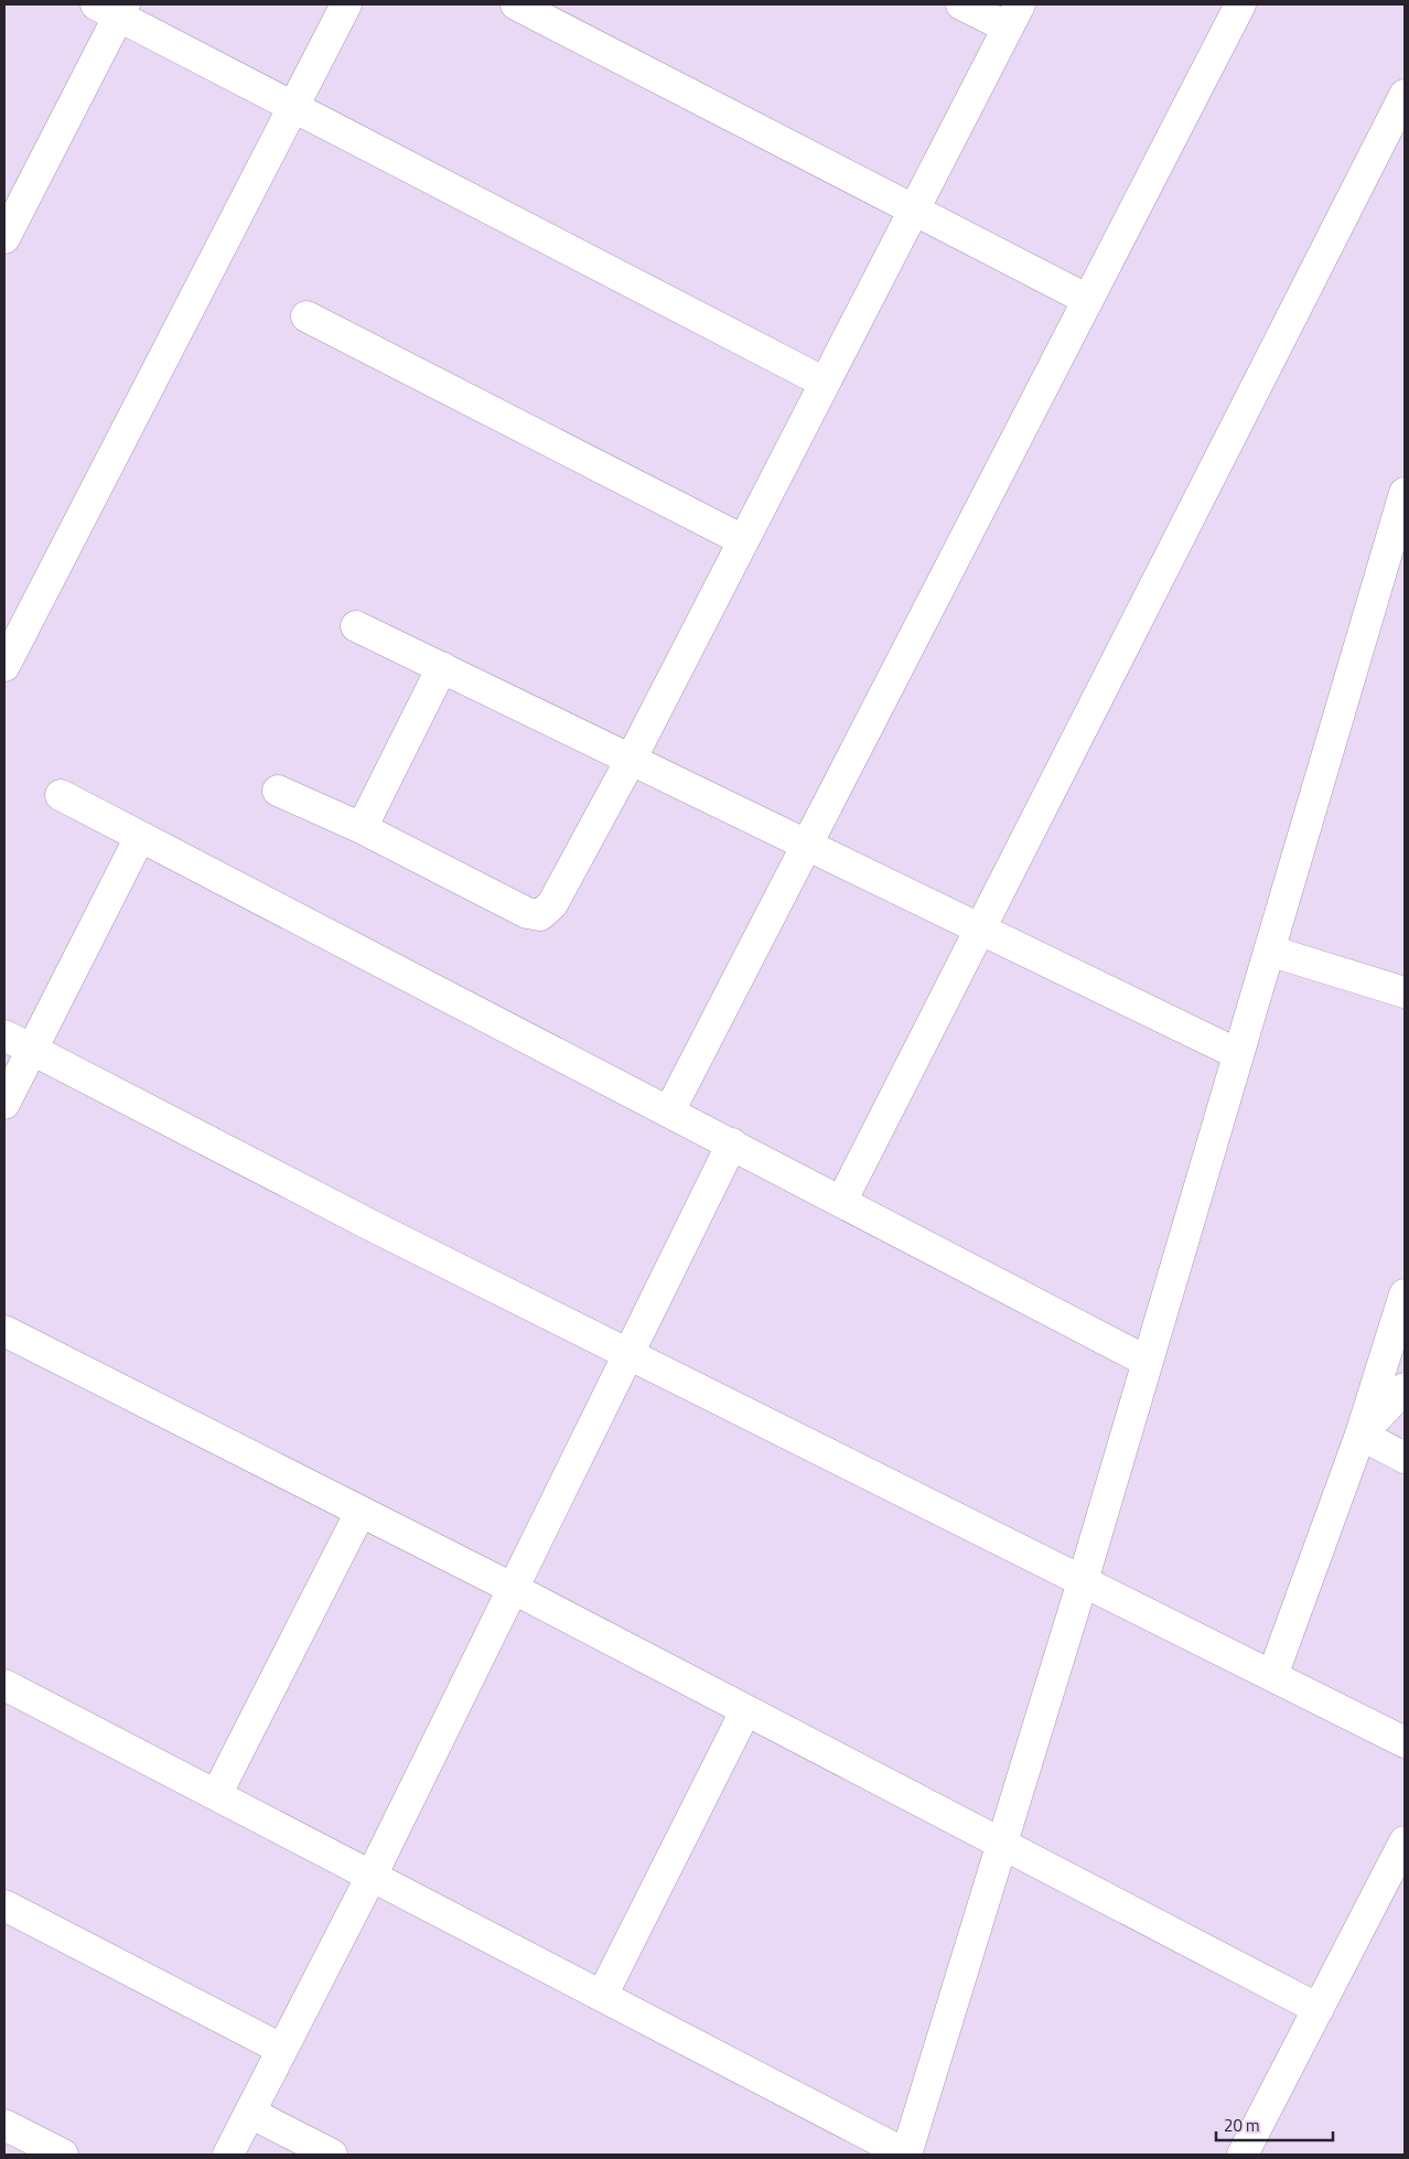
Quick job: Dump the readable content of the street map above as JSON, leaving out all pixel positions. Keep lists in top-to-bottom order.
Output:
{
  "scale_bar": "20 m"
}
